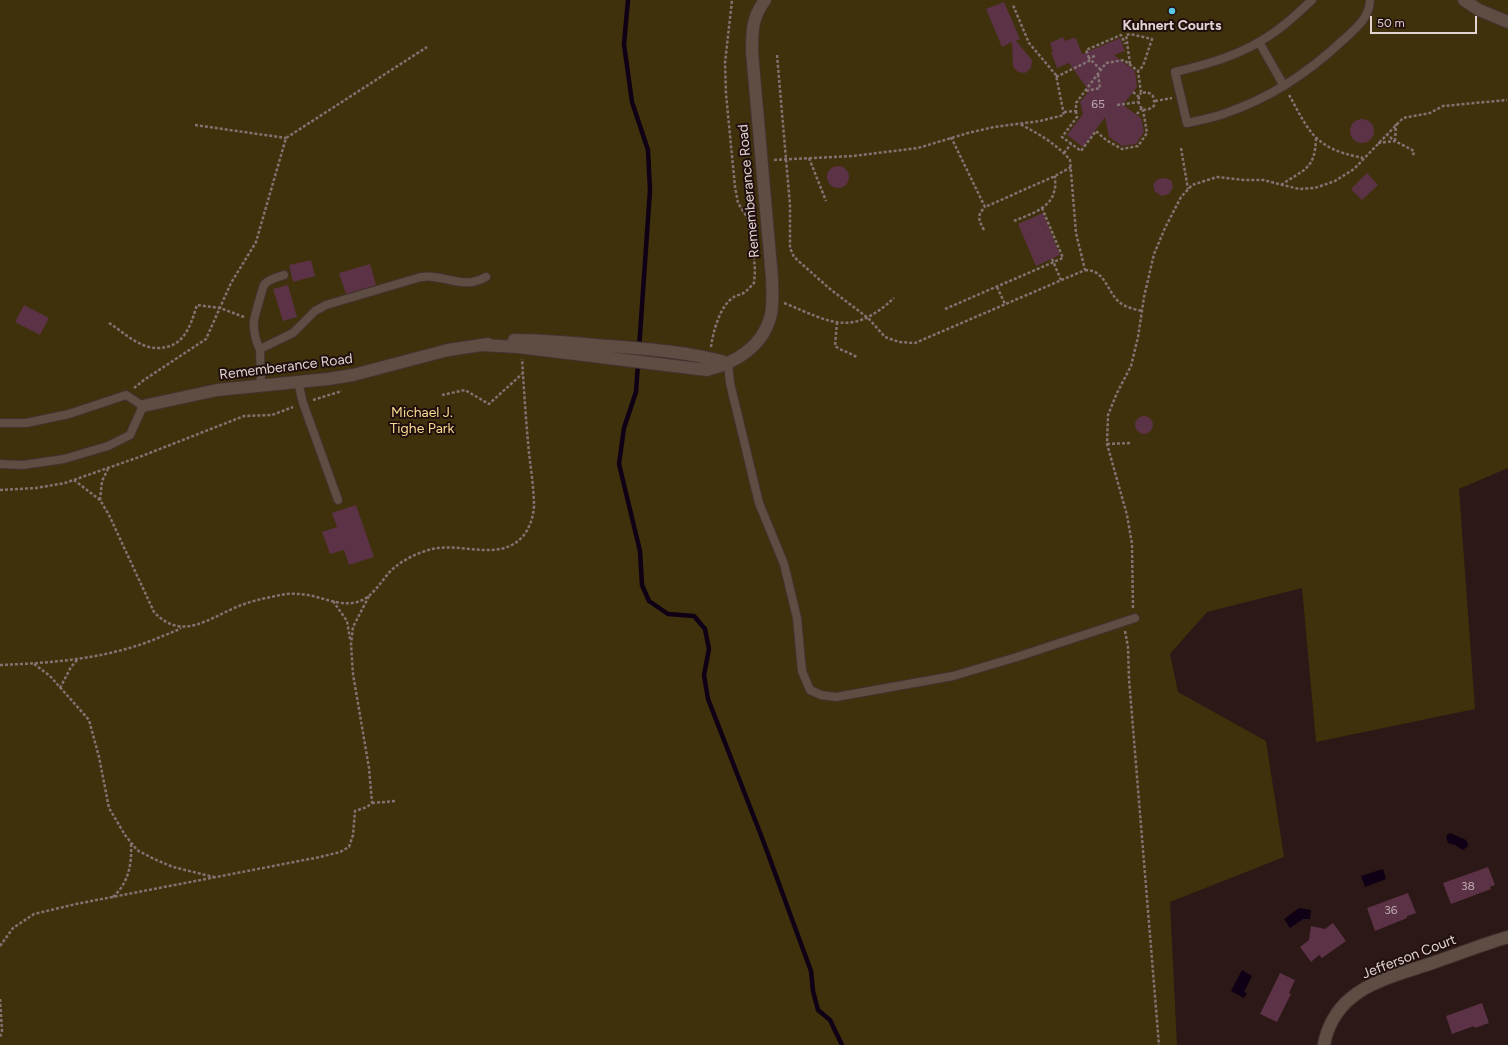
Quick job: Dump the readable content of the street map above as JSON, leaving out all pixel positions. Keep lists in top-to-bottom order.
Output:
{
  "streets": {
    "street": ["Rememberance Road", "Jefferson Court"]
  },
  "parks": ["Michael J. Tighe Park"],
  "places": ["Kuhnert Courts"],
  "house_numbers": ["65", "38", "36"],
  "scale_bar": "50 m"
}
